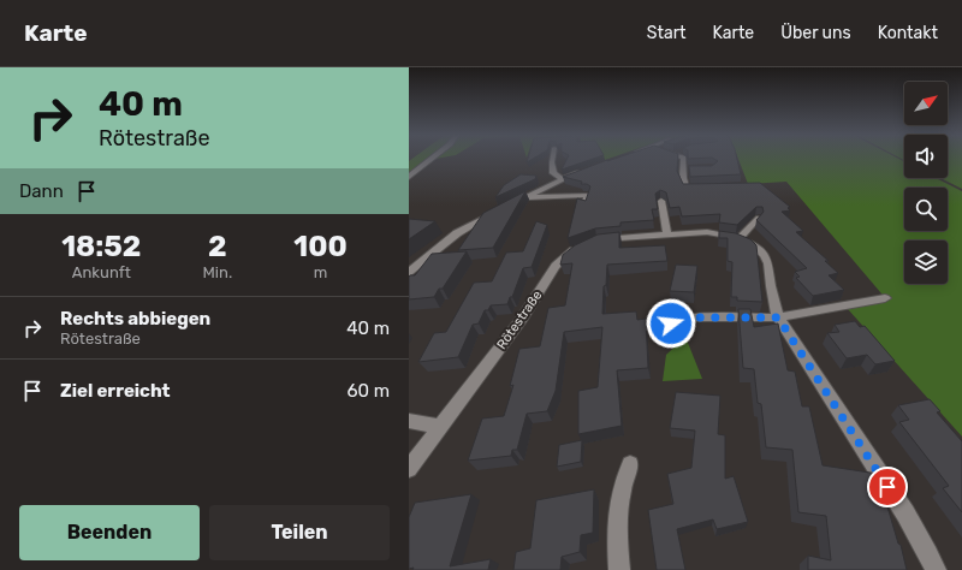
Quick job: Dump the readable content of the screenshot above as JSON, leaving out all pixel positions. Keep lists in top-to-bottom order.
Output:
{
  "streets": {
    "street": ["Rötestraße"]
  },
  "north": "top right",
  "page": {
    "header": "Karte",
    "nav": [
      "Start",
      "Karte",
      "Über uns",
      "Kontakt"
    ],
    "turn": ["40 m", "Rötestraße"],
    "then": "Dann",
    "eta": [
      "18:52",
      "Ankunft",
      "2",
      "Min.",
      "100",
      "m"
    ],
    "list": [
      {
        "name": "Rechts abbiegen",
        "note": "Rötestraße",
        "value": "40 m"
      },
      {
        "name": "Ziel erreicht",
        "value": "60 m"
      }
    ],
    "buttons": ["Beenden", "Teilen"]
  }
}
